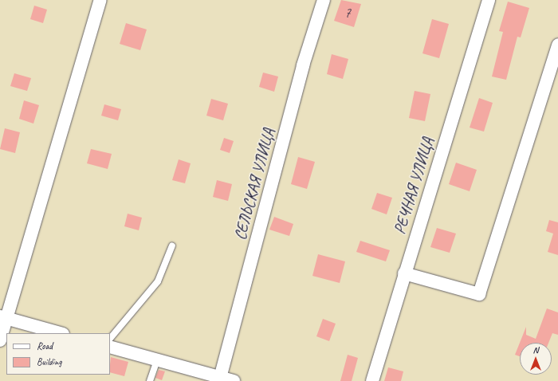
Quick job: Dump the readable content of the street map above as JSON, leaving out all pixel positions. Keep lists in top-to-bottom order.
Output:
{
  "streets": {
    "street": ["СЕЛЬСКАЯ УЛИЦА", "РЕЧНАЯ УЛИЦА"]
  },
  "house_numbers": ["7"],
  "legend": ["Road", "Building"],
  "north": "top"
}
